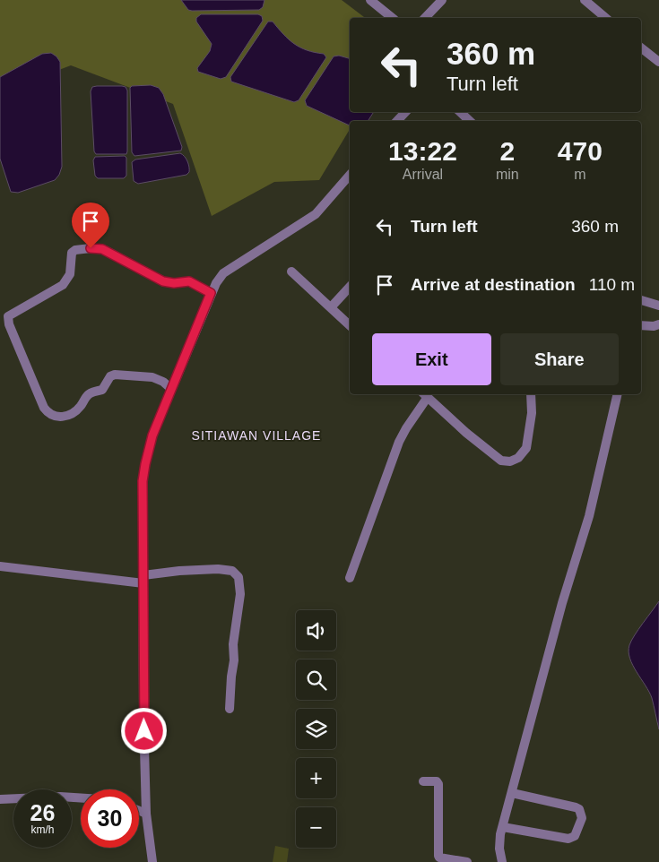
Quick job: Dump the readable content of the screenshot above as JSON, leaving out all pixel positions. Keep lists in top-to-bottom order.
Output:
{
  "districts": ["SITIAWAN VILLAGE"],
  "page": {
    "turn": ["360 m", "Turn left"],
    "eta": [
      "13:22",
      "Arrival",
      "2",
      "min",
      "470",
      "m"
    ],
    "list": [
      {
        "name": "Turn left",
        "value": "360 m"
      },
      {
        "name": "Arrive at destination",
        "value": "110 m"
      }
    ],
    "buttons": ["Exit", "Share"],
    "map_buttons": ["+", "−"],
    "speed": "26 km/h",
    "limit": "30"
  }
}
